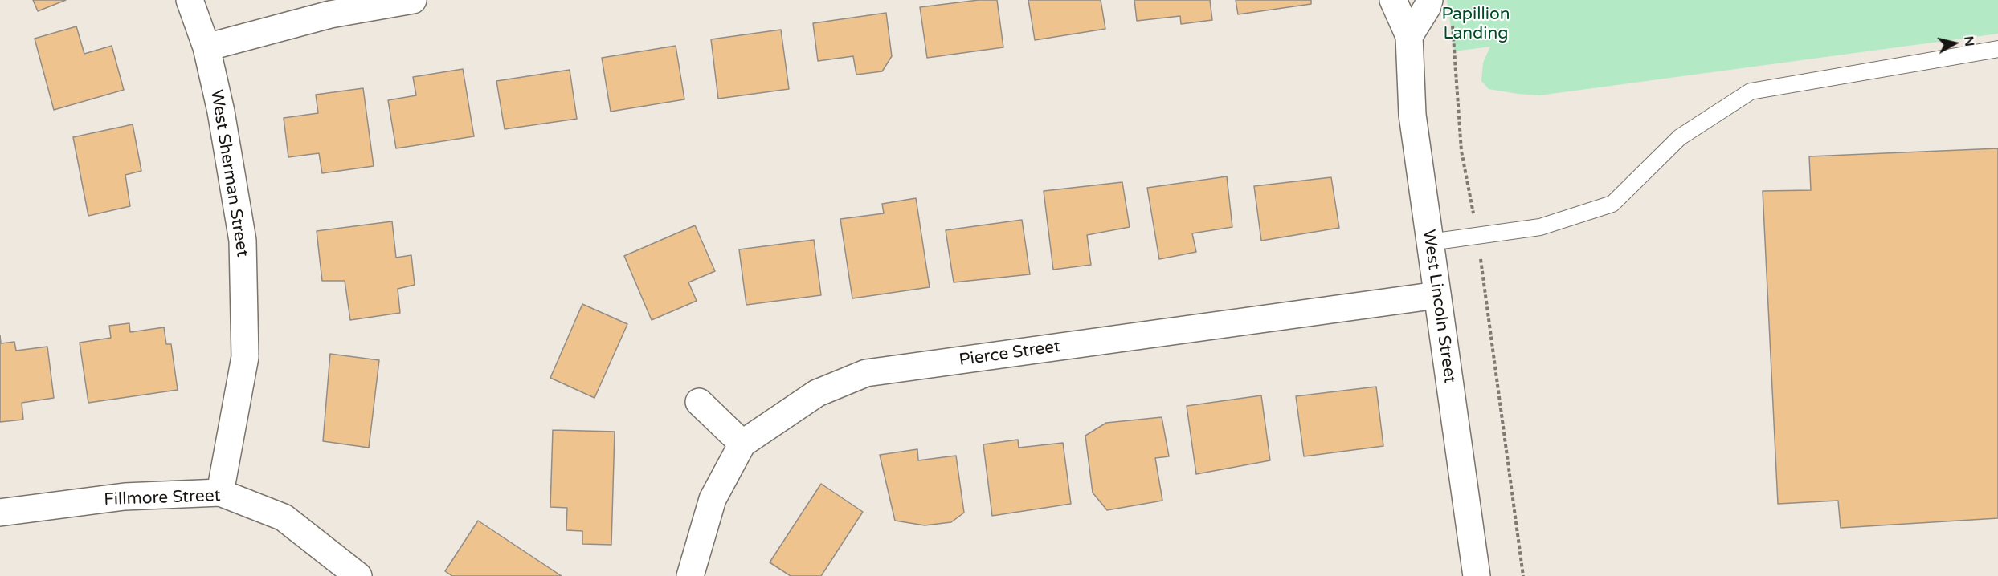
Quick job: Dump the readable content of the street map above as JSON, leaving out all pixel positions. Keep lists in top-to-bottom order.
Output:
{
  "streets": {
    "street": [
      "West Sherman Street",
      "West Lincoln Street",
      "Pierce Street",
      "Fillmore Street"
    ]
  },
  "crossings": [
    ["West Sherman Street", "Fillmore Street"],
    ["West Lincoln Street", "Pierce Street"]
  ],
  "parks": ["Papillion Landing"],
  "north": "right"
}
